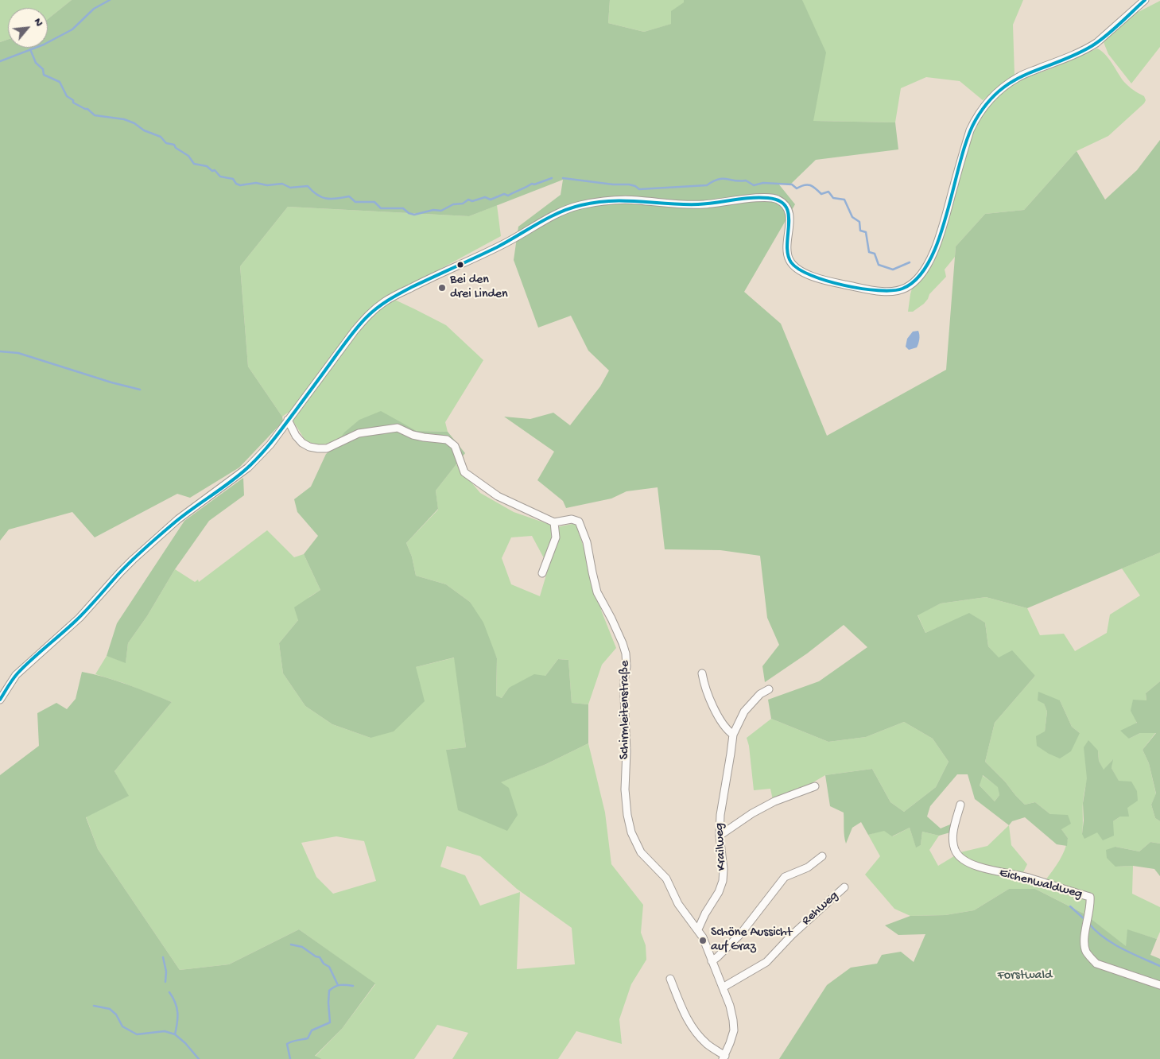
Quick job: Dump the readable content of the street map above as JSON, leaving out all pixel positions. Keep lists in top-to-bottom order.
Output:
{
  "streets": {
    "street": [
      "Schirmleitenstraße",
      "Krailweg",
      "Eichenwaldweg",
      "Rehweg"
    ]
  },
  "crossings": [
    ["Schirmleitenstraße", "Krailweg"],
    ["Schirmleitenstraße", "Rehweg"]
  ],
  "parks": ["Forstwald"],
  "places": ["Bei den drei Linden", "Schöne Aussicht auf Graz"],
  "north": "top right"
}
